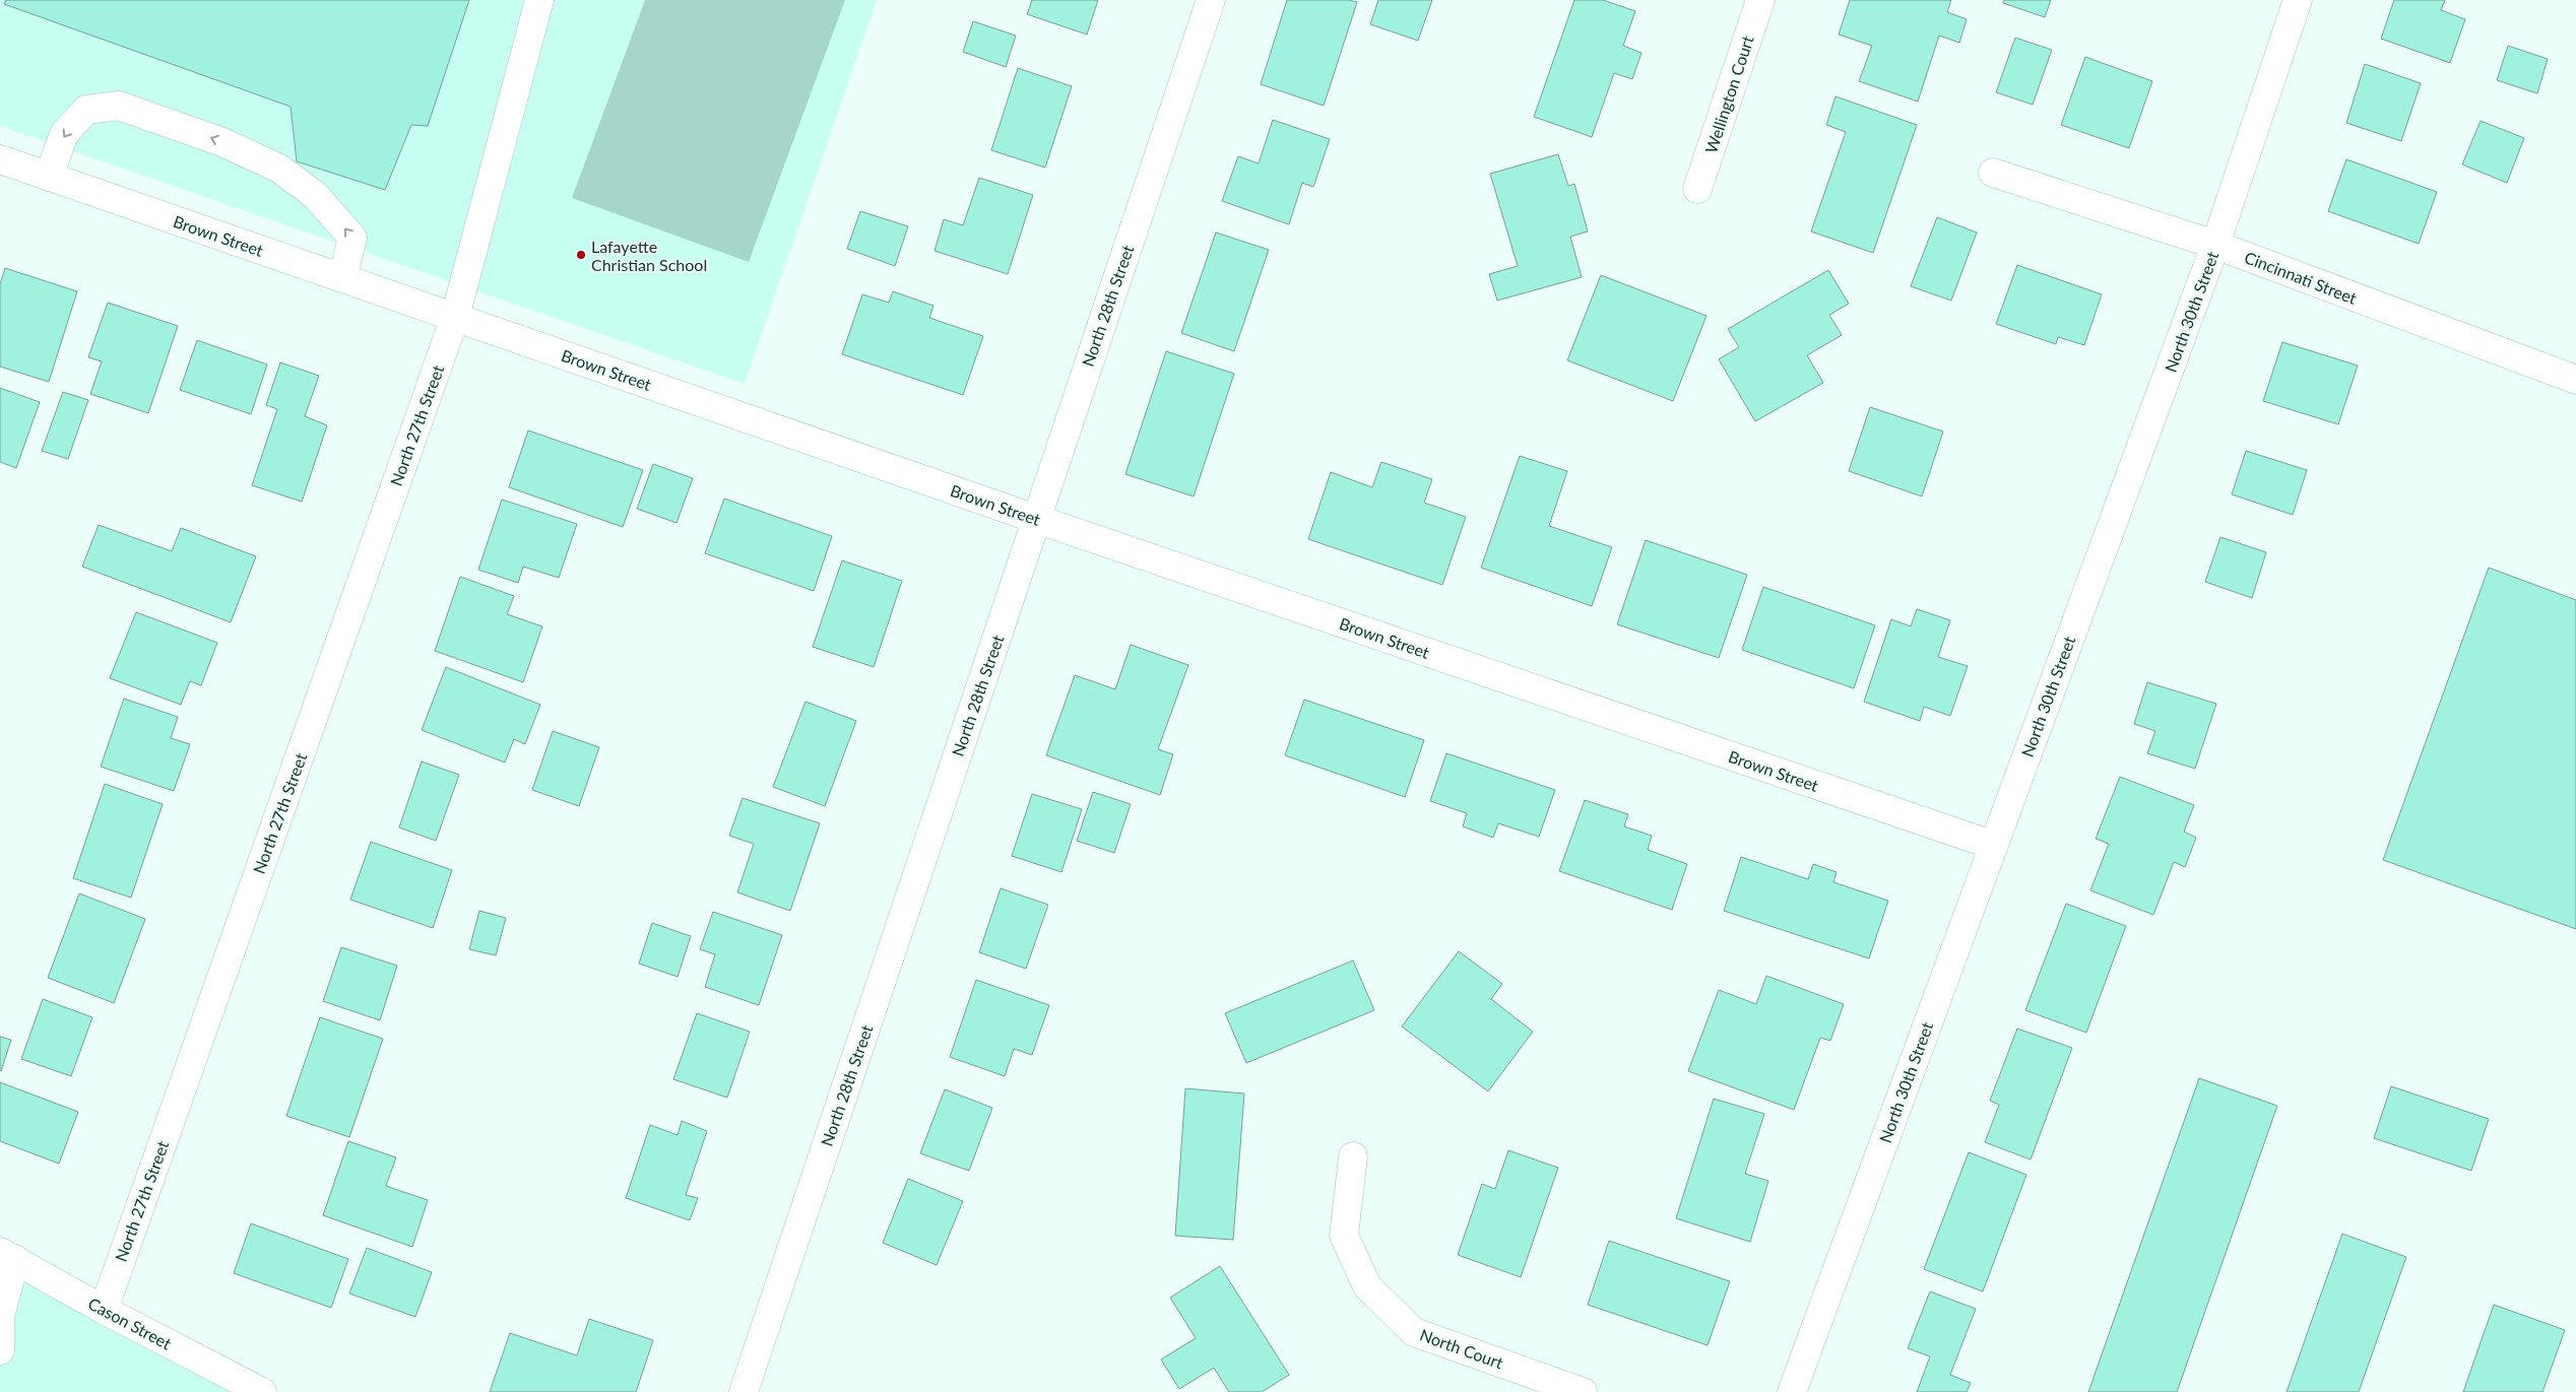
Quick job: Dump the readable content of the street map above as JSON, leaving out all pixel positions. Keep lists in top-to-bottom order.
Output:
{
  "streets": {
    "street": [
      "Wellington Court",
      "Brown Street",
      "Cincinnati Street",
      "North 28th Street",
      "North 30th Street",
      "North 27th Street",
      "Cason Street",
      "North Court"
    ]
  },
  "crossings": [
    ["Brown Street", "North 28th Street"],
    ["Brown Street", "North 30th Street"],
    ["Brown Street", "North 27th Street"],
    ["Cincinnati Street", "North 30th Street"],
    ["North 27th Street", "Cason Street"]
  ],
  "places": ["Lafayette Christian School"]
}
